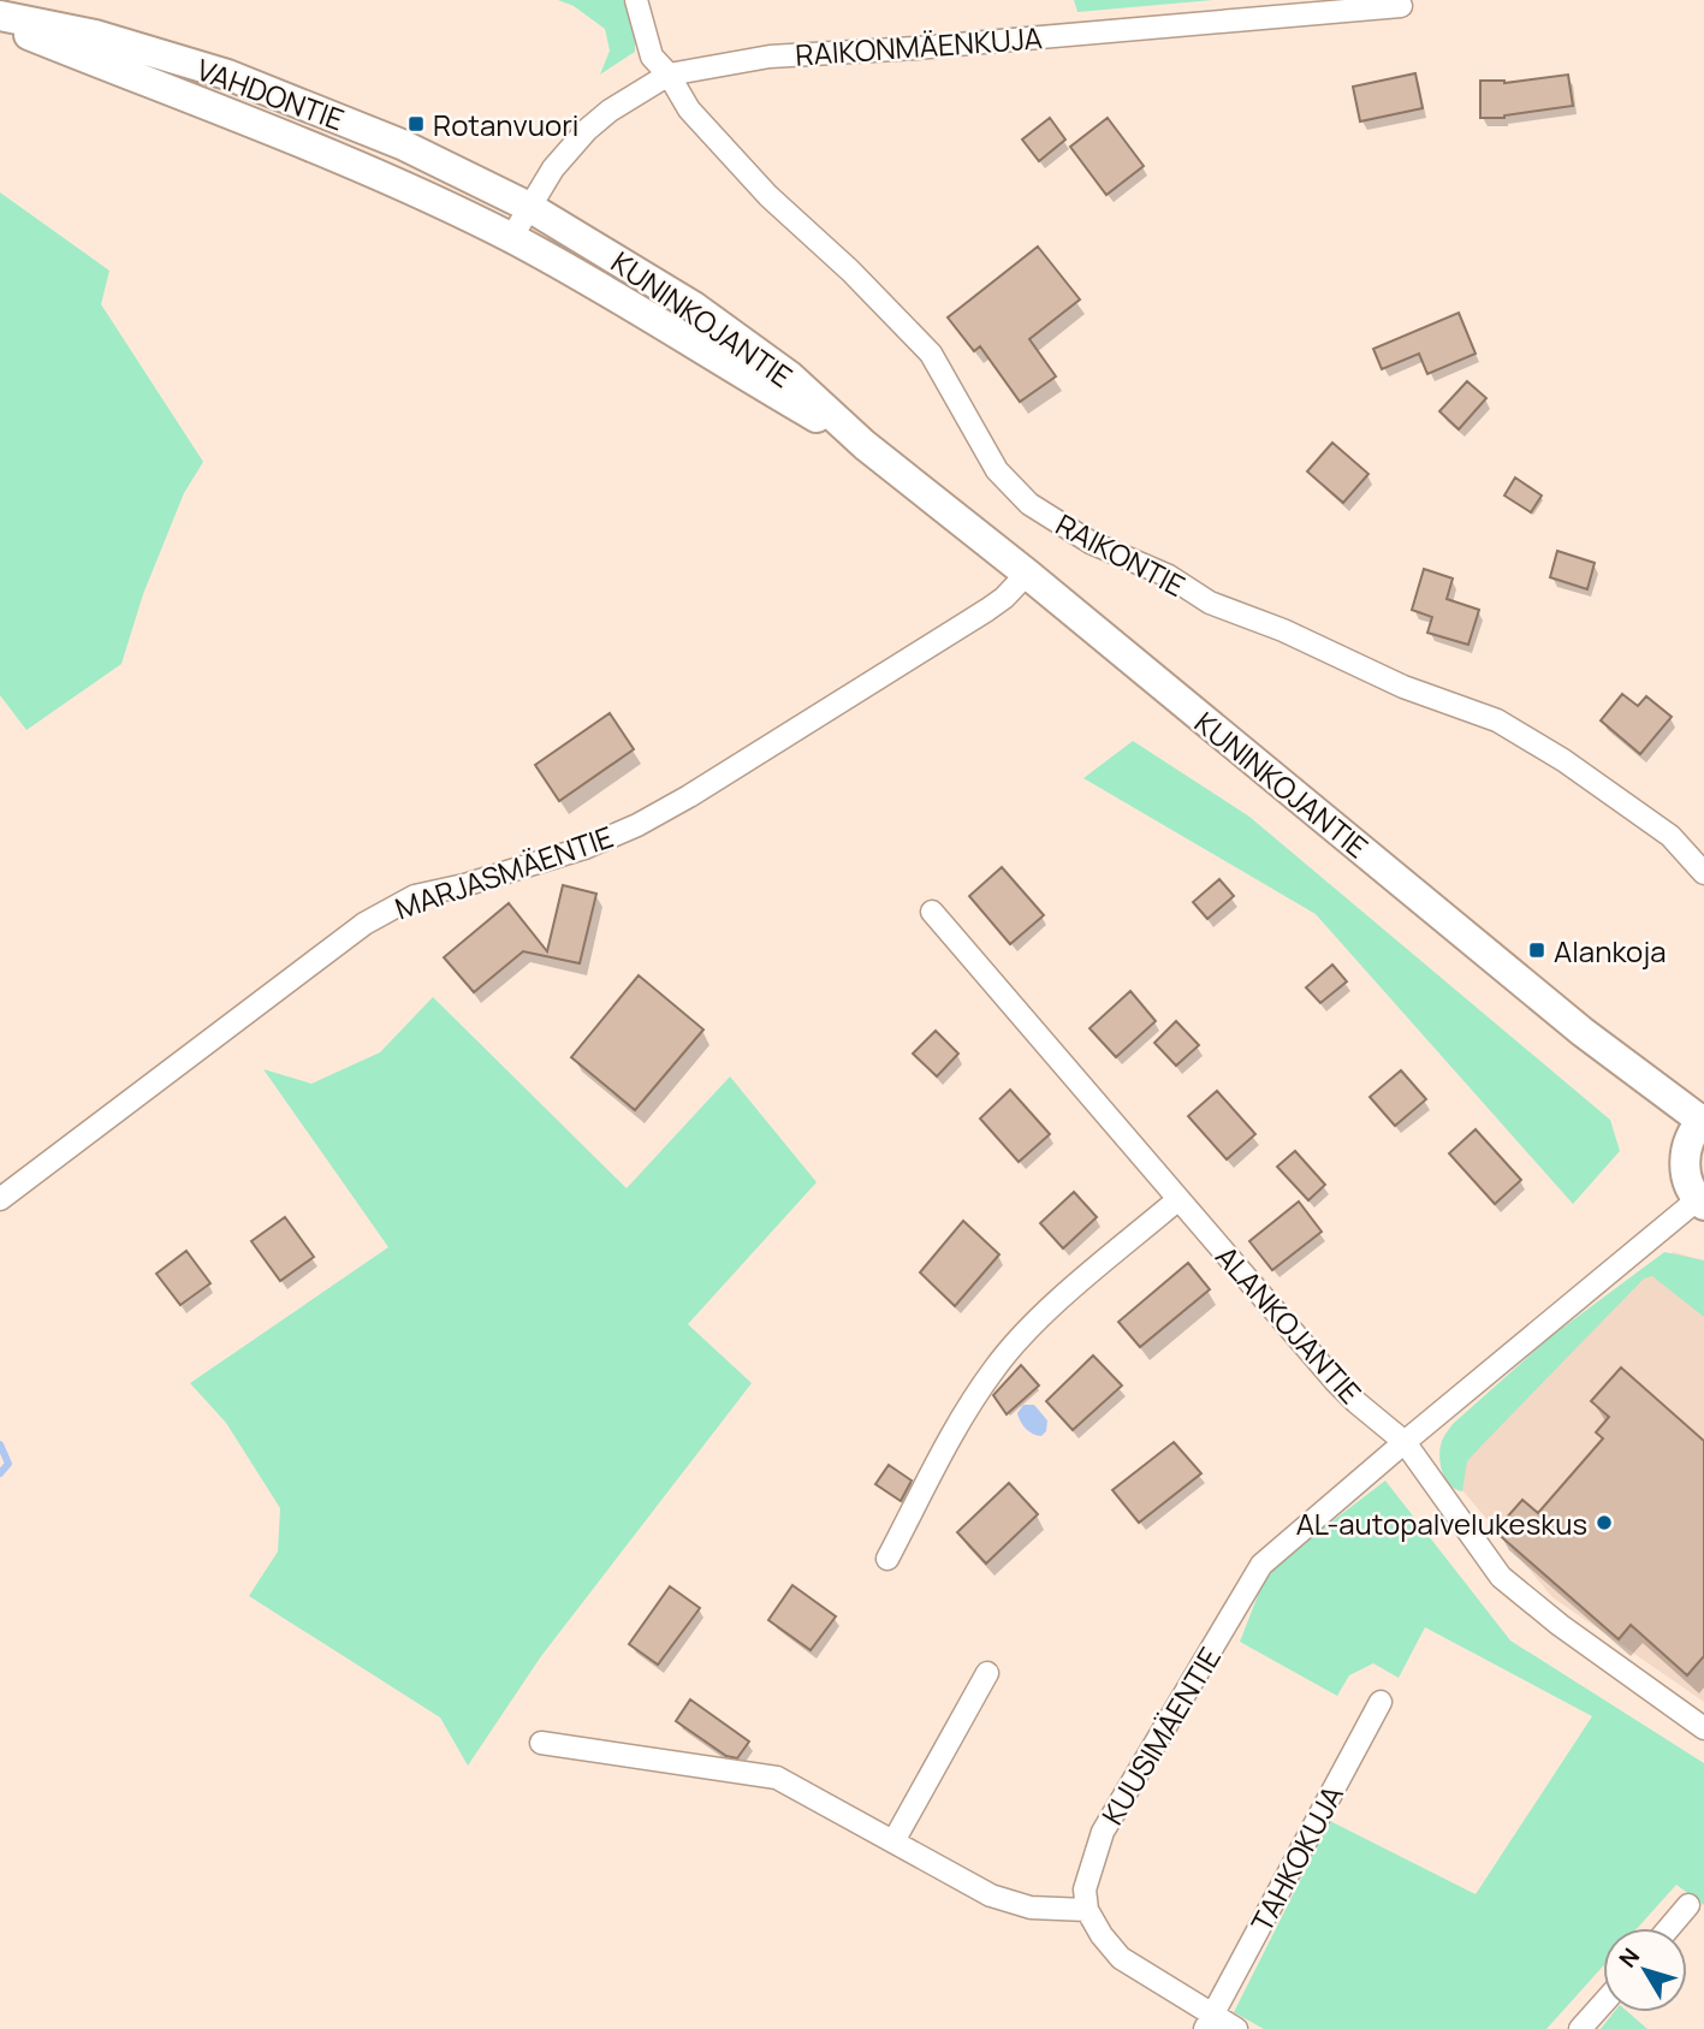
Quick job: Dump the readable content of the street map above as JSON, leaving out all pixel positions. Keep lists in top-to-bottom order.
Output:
{
  "streets": {
    "main road": ["VAHDONTIE", "KUNINKOJANTIE"],
    "street": [
      "RAIKONMÄENKUJA",
      "RAIKONTIE",
      "MARJASMÄENTIE",
      "ALANKOJANTIE",
      "KUUSIMÄENTIE",
      "TAHKOKUJA"
    ]
  },
  "crossings": [
    ["RAIKONMÄENKUJA", "VAHDONTIE"],
    ["RAIKONMÄENKUJA", "KUNINKOJANTIE"],
    ["RAIKONMÄENKUJA", "RAIKONTIE"],
    ["VAHDONTIE", "KUNINKOJANTIE"],
    ["KUNINKOJANTIE", "MARJASMÄENTIE"],
    ["ALANKOJANTIE", "KUUSIMÄENTIE"]
  ],
  "places": {
    "transit": ["Rotanvuori", "Alankoja"],
    "other": ["AL-autopalvelukeskus"]
  },
  "north": "top left"
}
